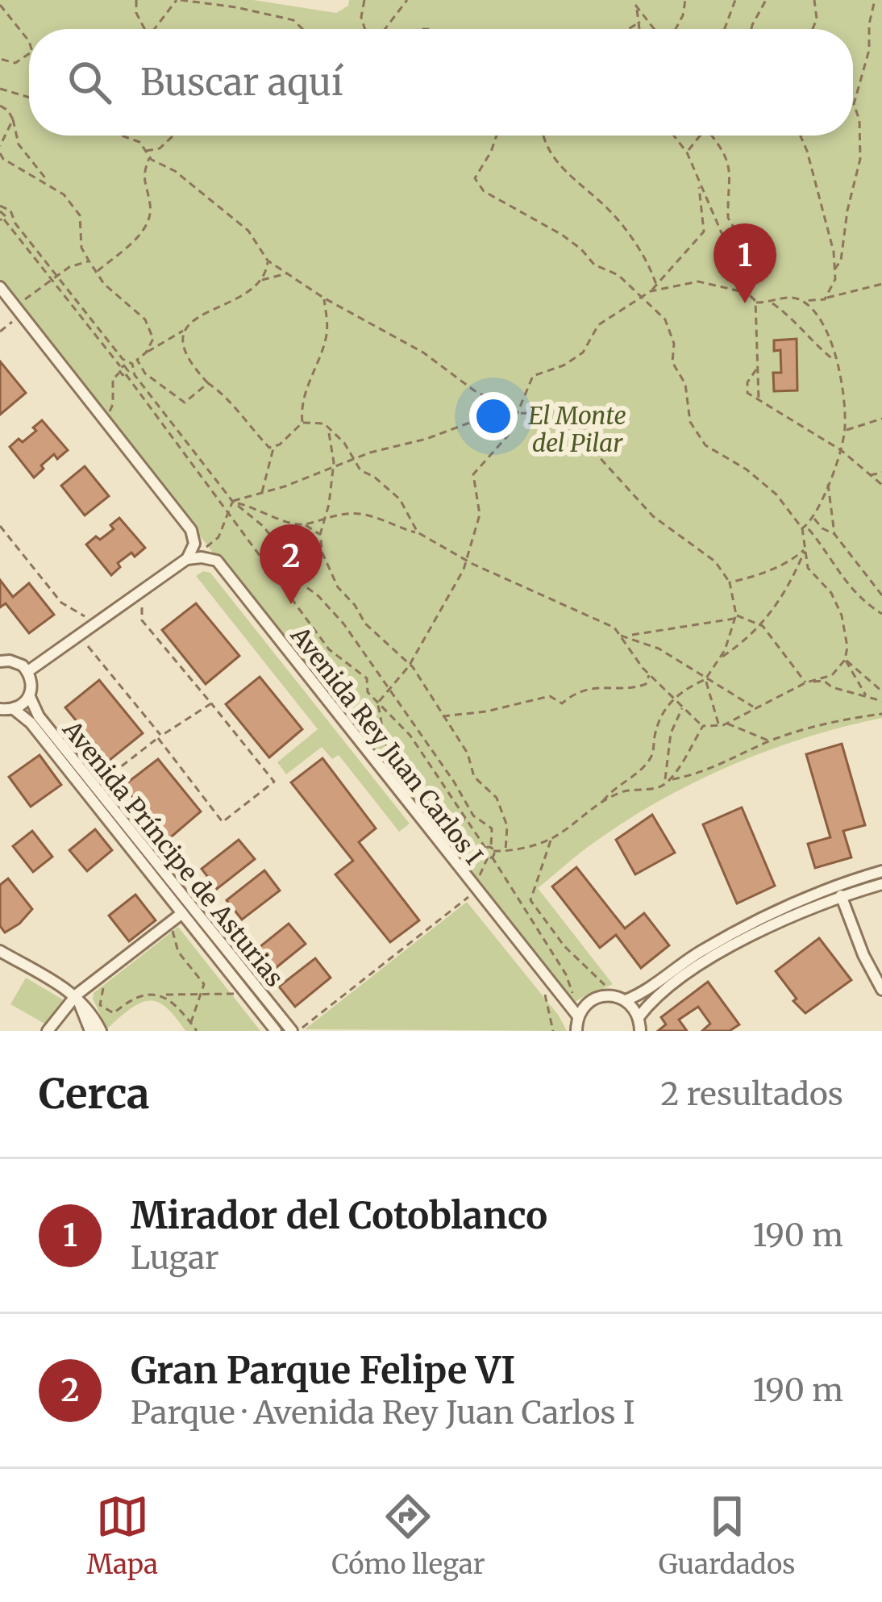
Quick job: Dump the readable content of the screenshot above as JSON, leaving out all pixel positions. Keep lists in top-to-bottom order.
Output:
{
  "streets": {
    "street": ["Avenida Rey Juan Carlos I", "Avenida Príncipe de Asturias"]
  },
  "parks": ["El Monte del Pilar"],
  "page": {
    "search": "Buscar aquí",
    "pins": ["1", "2"],
    "heading": ["Cerca", "2 resultados"],
    "list": [
      {
        "mark": "1",
        "name": "Mirador del Cotoblanco",
        "note": "Lugar",
        "value": "190 m"
      },
      {
        "mark": "2",
        "name": "Gran Parque Felipe VI",
        "note": "Parque · Avenida Rey Juan Carlos I",
        "value": "190 m"
      }
    ],
    "nav": ["Mapa", "Cómo llegar", "Guardados"]
  }
}
